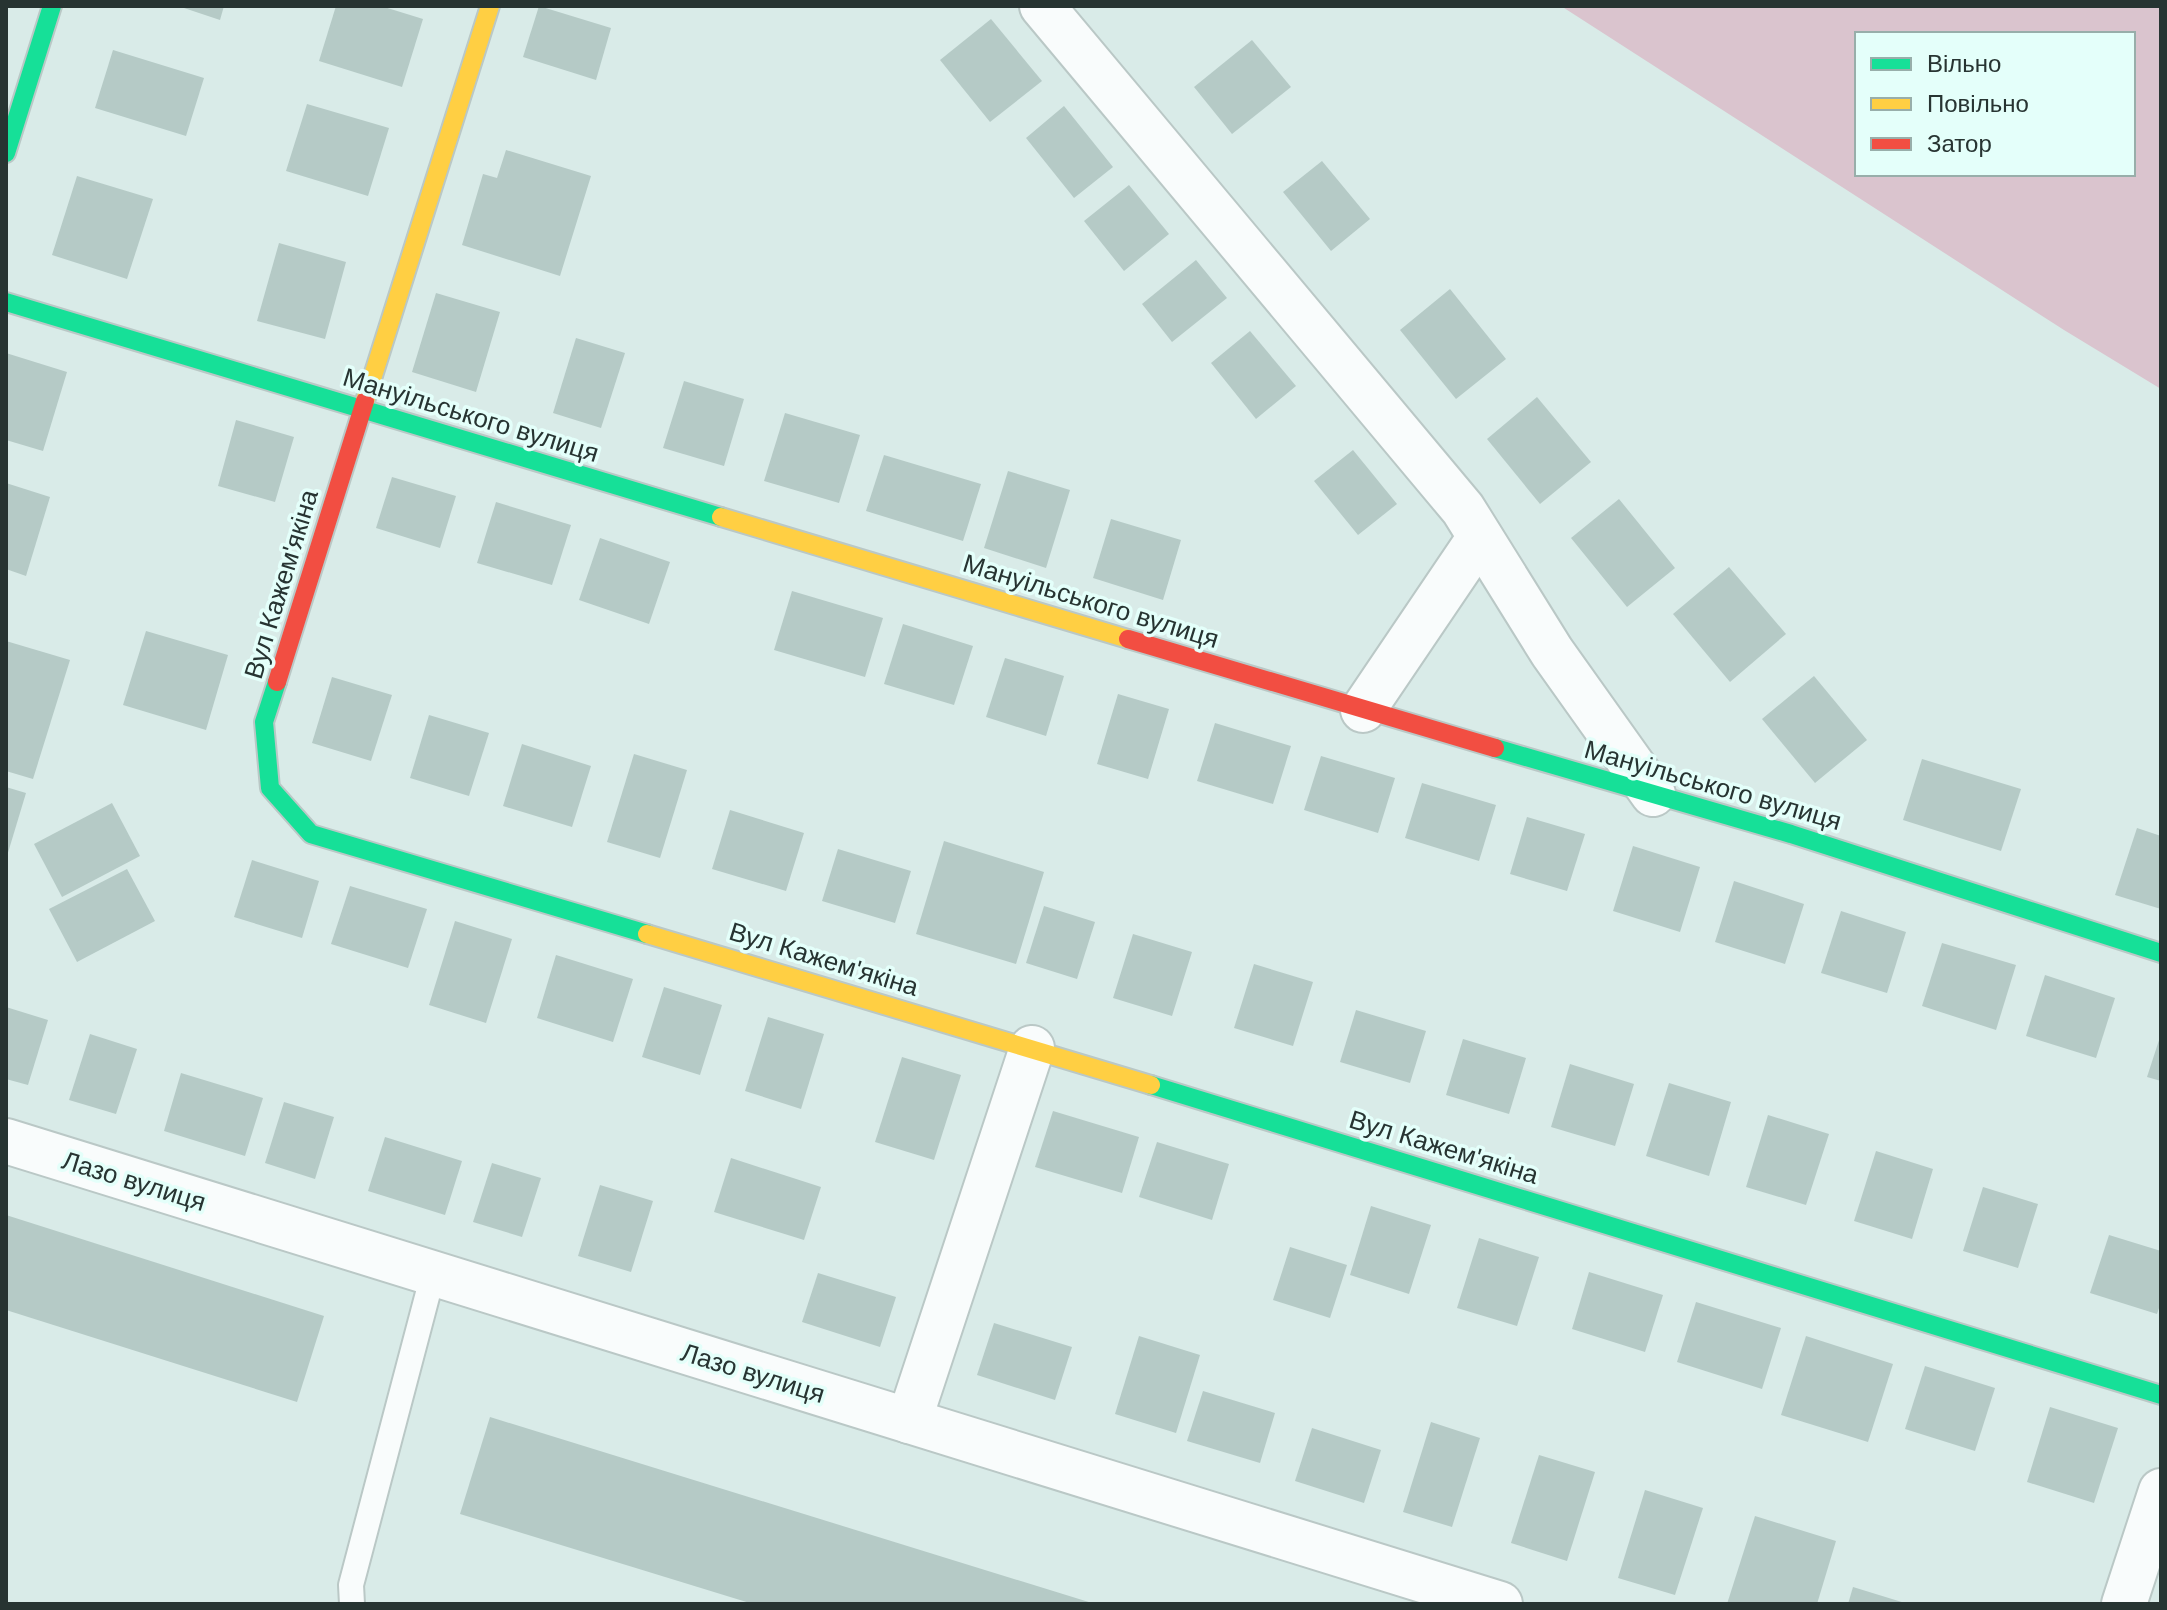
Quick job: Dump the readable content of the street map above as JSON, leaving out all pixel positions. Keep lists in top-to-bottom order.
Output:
{
  "streets": {
    "street": ["Мануільського вулиця", "Вул Кажем'якіна", "Лазо вулиця"]
  },
  "crossings": [
    ["Мануільського вулиця", "Вул Кажем'якіна"]
  ],
  "legend": ["Вільно", "Повільно", "Затор"]
}
